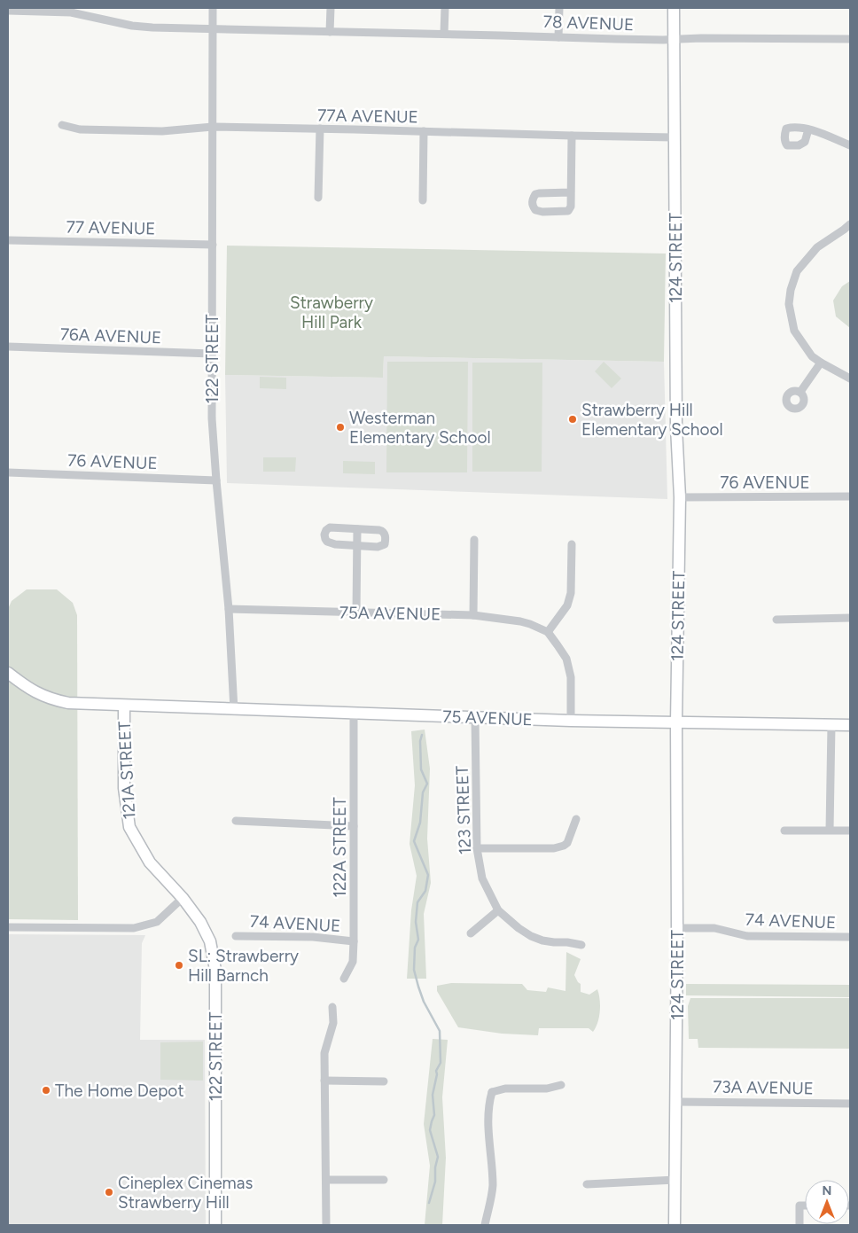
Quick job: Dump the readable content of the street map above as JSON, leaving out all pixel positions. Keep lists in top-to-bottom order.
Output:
{
  "streets": {
    "street": [
      "78 AVENUE",
      "77A AVENUE",
      "77 AVENUE",
      "124 STREET",
      "76A AVENUE",
      "122 STREET",
      "76 AVENUE",
      "75A AVENUE",
      "75 AVENUE",
      "121A STREET",
      "123 STREET",
      "122A STREET",
      "74 AVENUE",
      "73A AVENUE"
    ]
  },
  "crossings": [
    ["78 AVENUE", "124 STREET"],
    ["78 AVENUE", "122 STREET"],
    ["77A AVENUE", "124 STREET"],
    ["77A AVENUE", "122 STREET"],
    ["77 AVENUE", "122 STREET"],
    ["124 STREET", "76 AVENUE"],
    ["124 STREET", "75 AVENUE"],
    ["124 STREET", "74 AVENUE"],
    ["124 STREET", "73A AVENUE"],
    ["76A AVENUE", "122 STREET"],
    ["122 STREET", "76 AVENUE"],
    ["122 STREET", "75A AVENUE"],
    ["122 STREET", "75 AVENUE"],
    ["122 STREET", "121A STREET"],
    ["75 AVENUE", "121A STREET"],
    ["75 AVENUE", "123 STREET"],
    ["75 AVENUE", "122A STREET"],
    ["122A STREET", "74 AVENUE"]
  ],
  "parks": ["Strawberry Hill Park"],
  "places": [
    "Strawberry Hill Elementary School",
    "Westerman Elementary School",
    "SL: Strawberry Hill Barnch",
    "The Home Depot",
    "Cineplex Cinemas Strawberry Hill"
  ],
  "north": "top"
}
